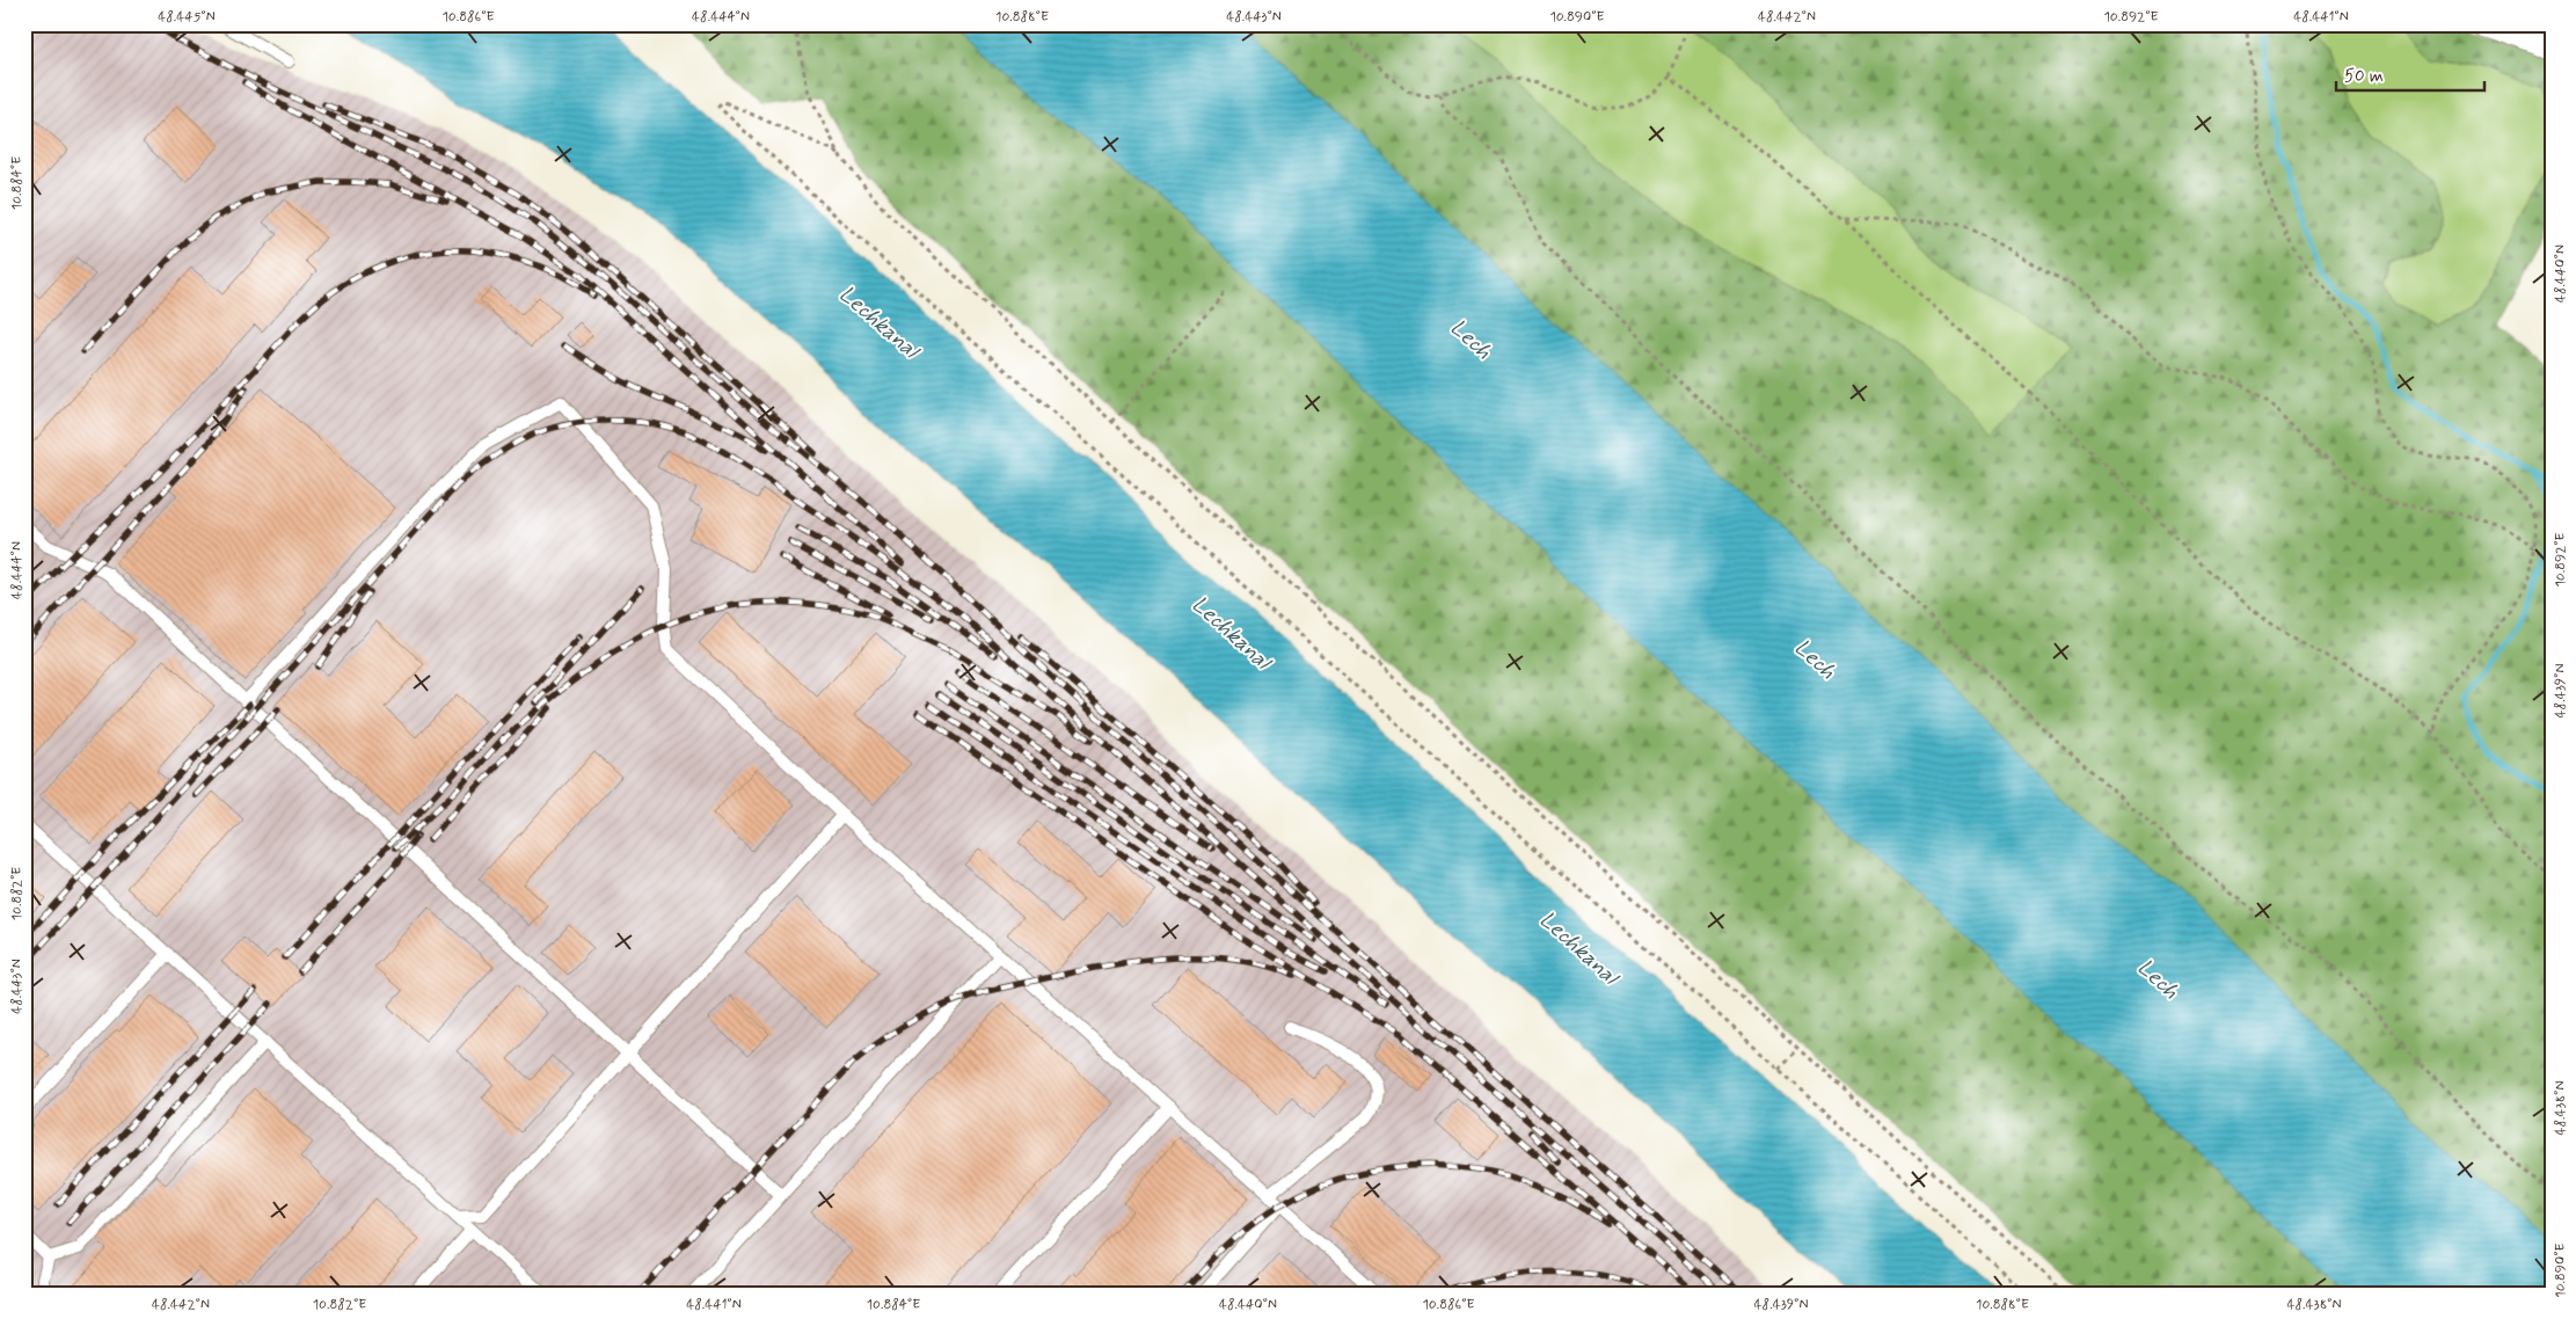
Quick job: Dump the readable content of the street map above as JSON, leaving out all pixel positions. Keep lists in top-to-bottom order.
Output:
{
  "water": ["Lechkanal", "Lech"],
  "scale_bar": "50 m",
  "coordinates": [
    "48.445°N",
    "10.886°E",
    "48.444°N",
    "10.888°E",
    "48.443°N",
    "10.890°E",
    "48.442°N",
    "10.892°E",
    "48.441°N",
    "10.884°E",
    "48.440°N",
    "48.439°N",
    "10.882°E",
    "48.438°N"
  ]
}
